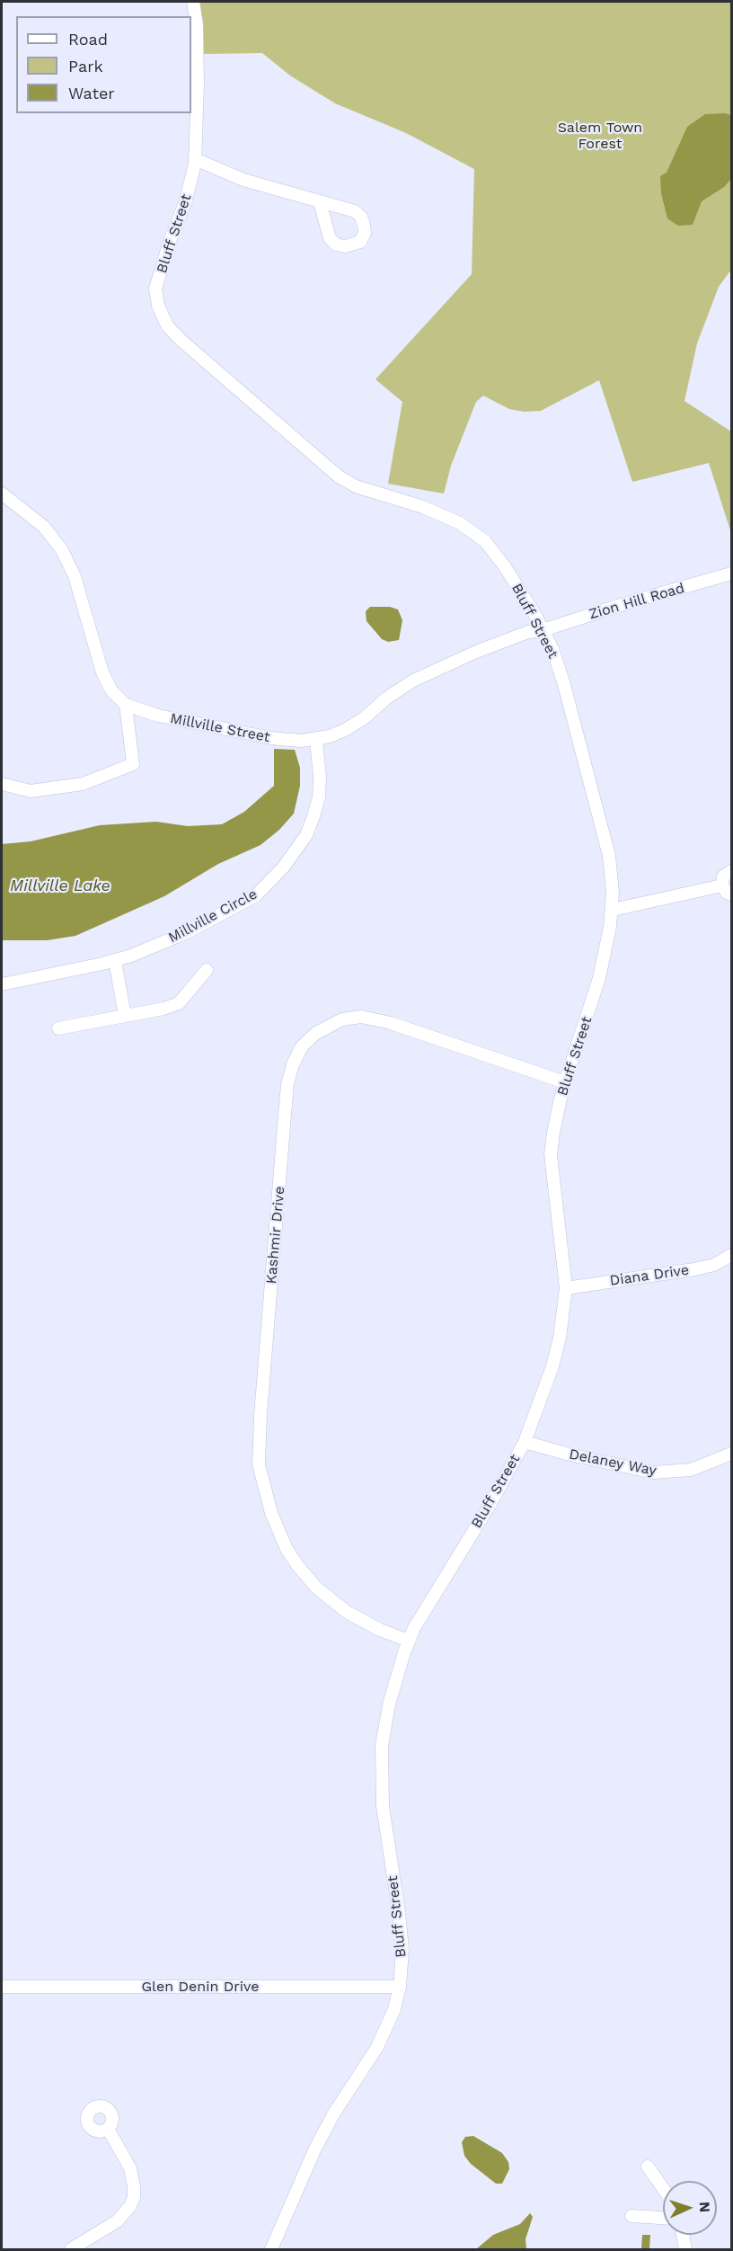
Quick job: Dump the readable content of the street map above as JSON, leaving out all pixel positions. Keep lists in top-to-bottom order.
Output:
{
  "streets": {
    "street": [
      "Bluff Street",
      "Zion Hill Road",
      "Millville Street",
      "Millville Circle",
      "Kashmir Drive",
      "Diana Drive",
      "Delaney Way",
      "Glen Denin Drive"
    ]
  },
  "crossings": [
    ["Bluff Street", "Zion Hill Road"],
    ["Bluff Street", "Millville Street"],
    ["Bluff Street", "Kashmir Drive"],
    ["Bluff Street", "Diana Drive"],
    ["Bluff Street", "Delaney Way"],
    ["Bluff Street", "Glen Denin Drive"],
    ["Zion Hill Road", "Millville Street"],
    ["Millville Street", "Millville Circle"]
  ],
  "water": ["Millville Lake"],
  "parks": ["Salem Town Forest"],
  "legend": ["Road", "Park", "Water"],
  "north": "right"
}
